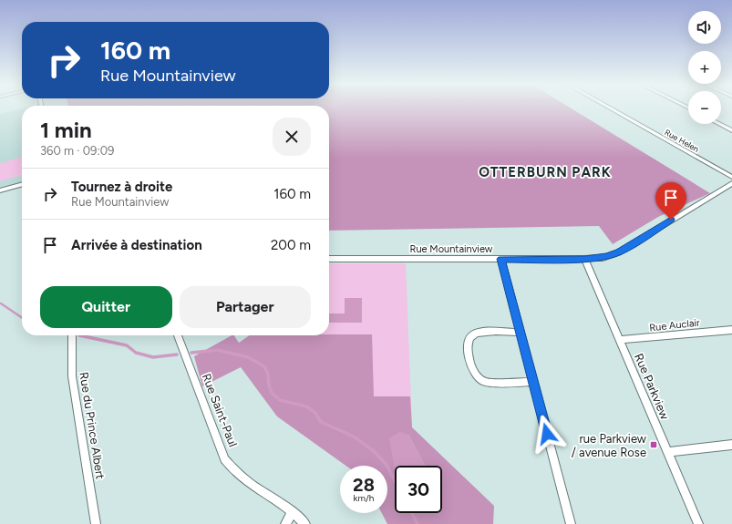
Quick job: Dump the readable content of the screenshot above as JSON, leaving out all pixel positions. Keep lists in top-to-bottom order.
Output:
{
  "streets": {
    "street": [
      "Rue Helen",
      "Rue Mountainview",
      "Rue Auclair",
      "Rue Parkview",
      "Rue Saint-Paul",
      "Rue du Prince Albert"
    ]
  },
  "crossings": [
    ["Rue Mountainview", "Rue Parkview"],
    ["Rue Auclair", "Rue Parkview"]
  ],
  "districts": ["OTTERBURN PARK"],
  "places": {
    "transit": ["rue Parkview / avenue Rose"]
  },
  "page": {
    "map_buttons": ["+", "−"],
    "turn": ["160 m", "Rue Mountainview"],
    "heading": ["1 min", "360 m · 09:09"],
    "list": [
      {
        "name": "Tournez à droite",
        "note": "Rue Mountainview",
        "value": "160 m"
      },
      {
        "name": "Arrivée à destination",
        "value": "200 m"
      }
    ],
    "buttons": ["Quitter", "Partager"],
    "speed": "28 km/h",
    "limit": "30"
  }
}
